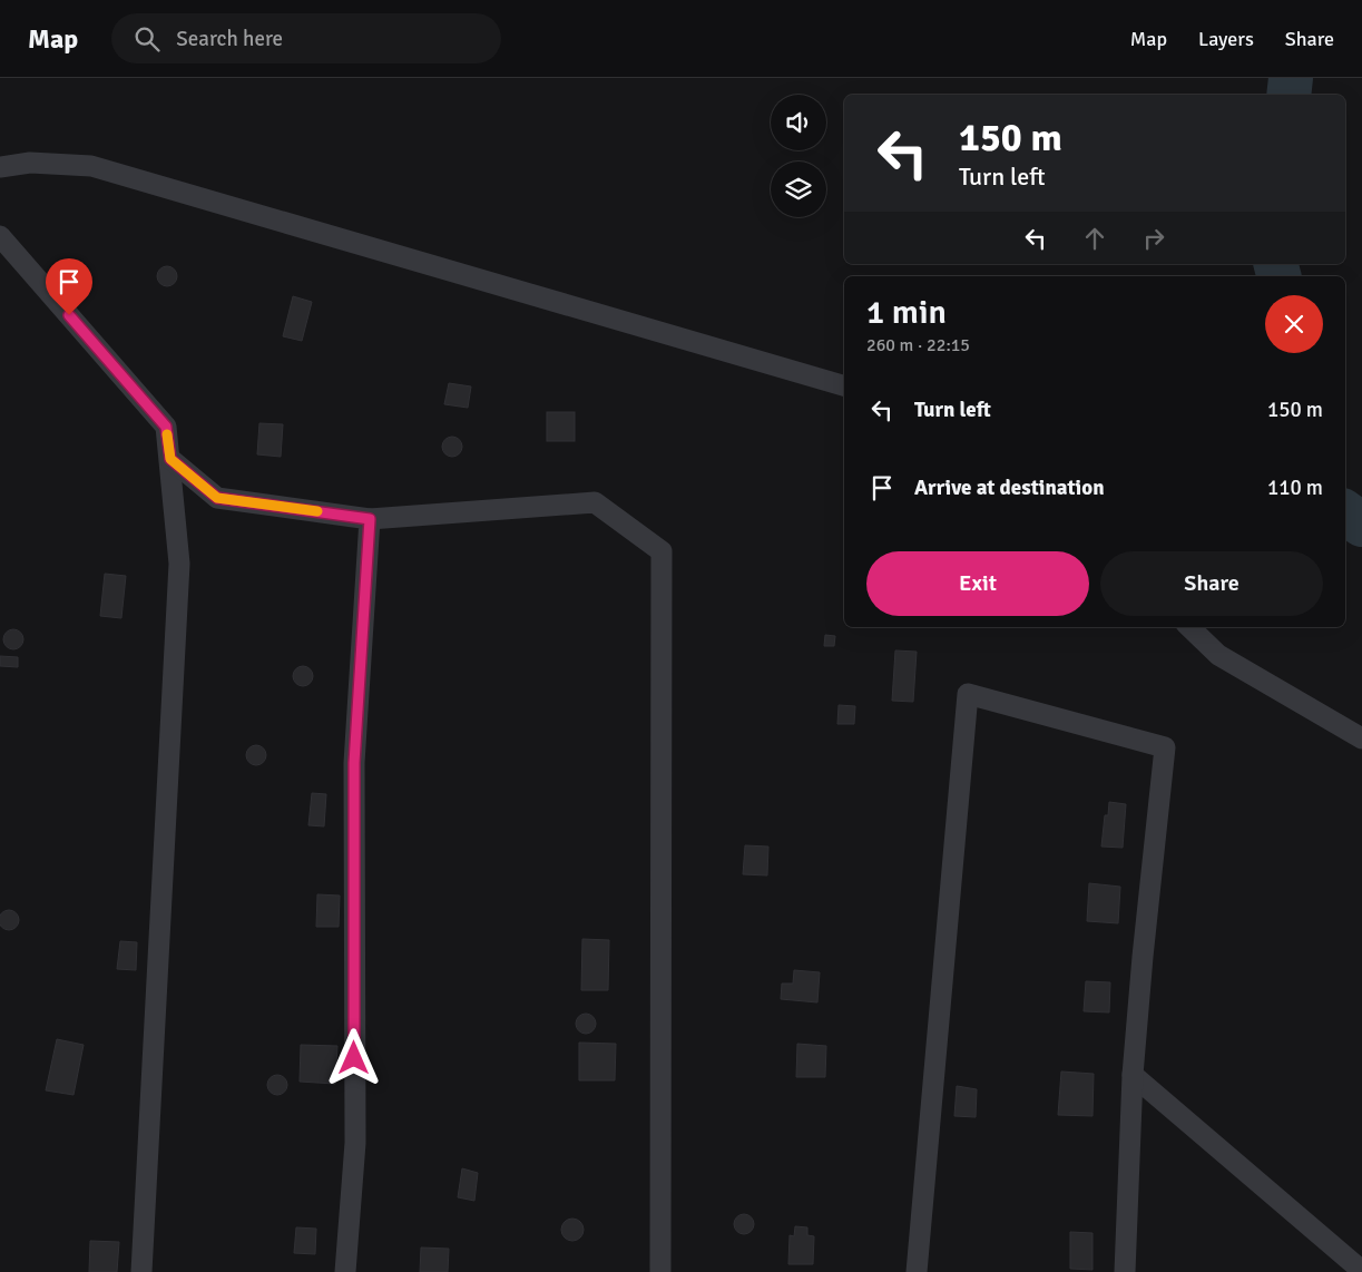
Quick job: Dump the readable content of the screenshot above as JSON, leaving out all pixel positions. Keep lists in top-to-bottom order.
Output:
{
  "page": {
    "header": "Map",
    "search": "Search here",
    "nav": ["Map", "Layers", "Share"],
    "turn": ["150 m", "Turn left"],
    "heading": ["1 min", "260 m · 22:15"],
    "list": [
      {
        "name": "Turn left",
        "value": "150 m"
      },
      {
        "name": "Arrive at destination",
        "value": "110 m"
      }
    ],
    "buttons": ["Exit", "Share"]
  }
}
